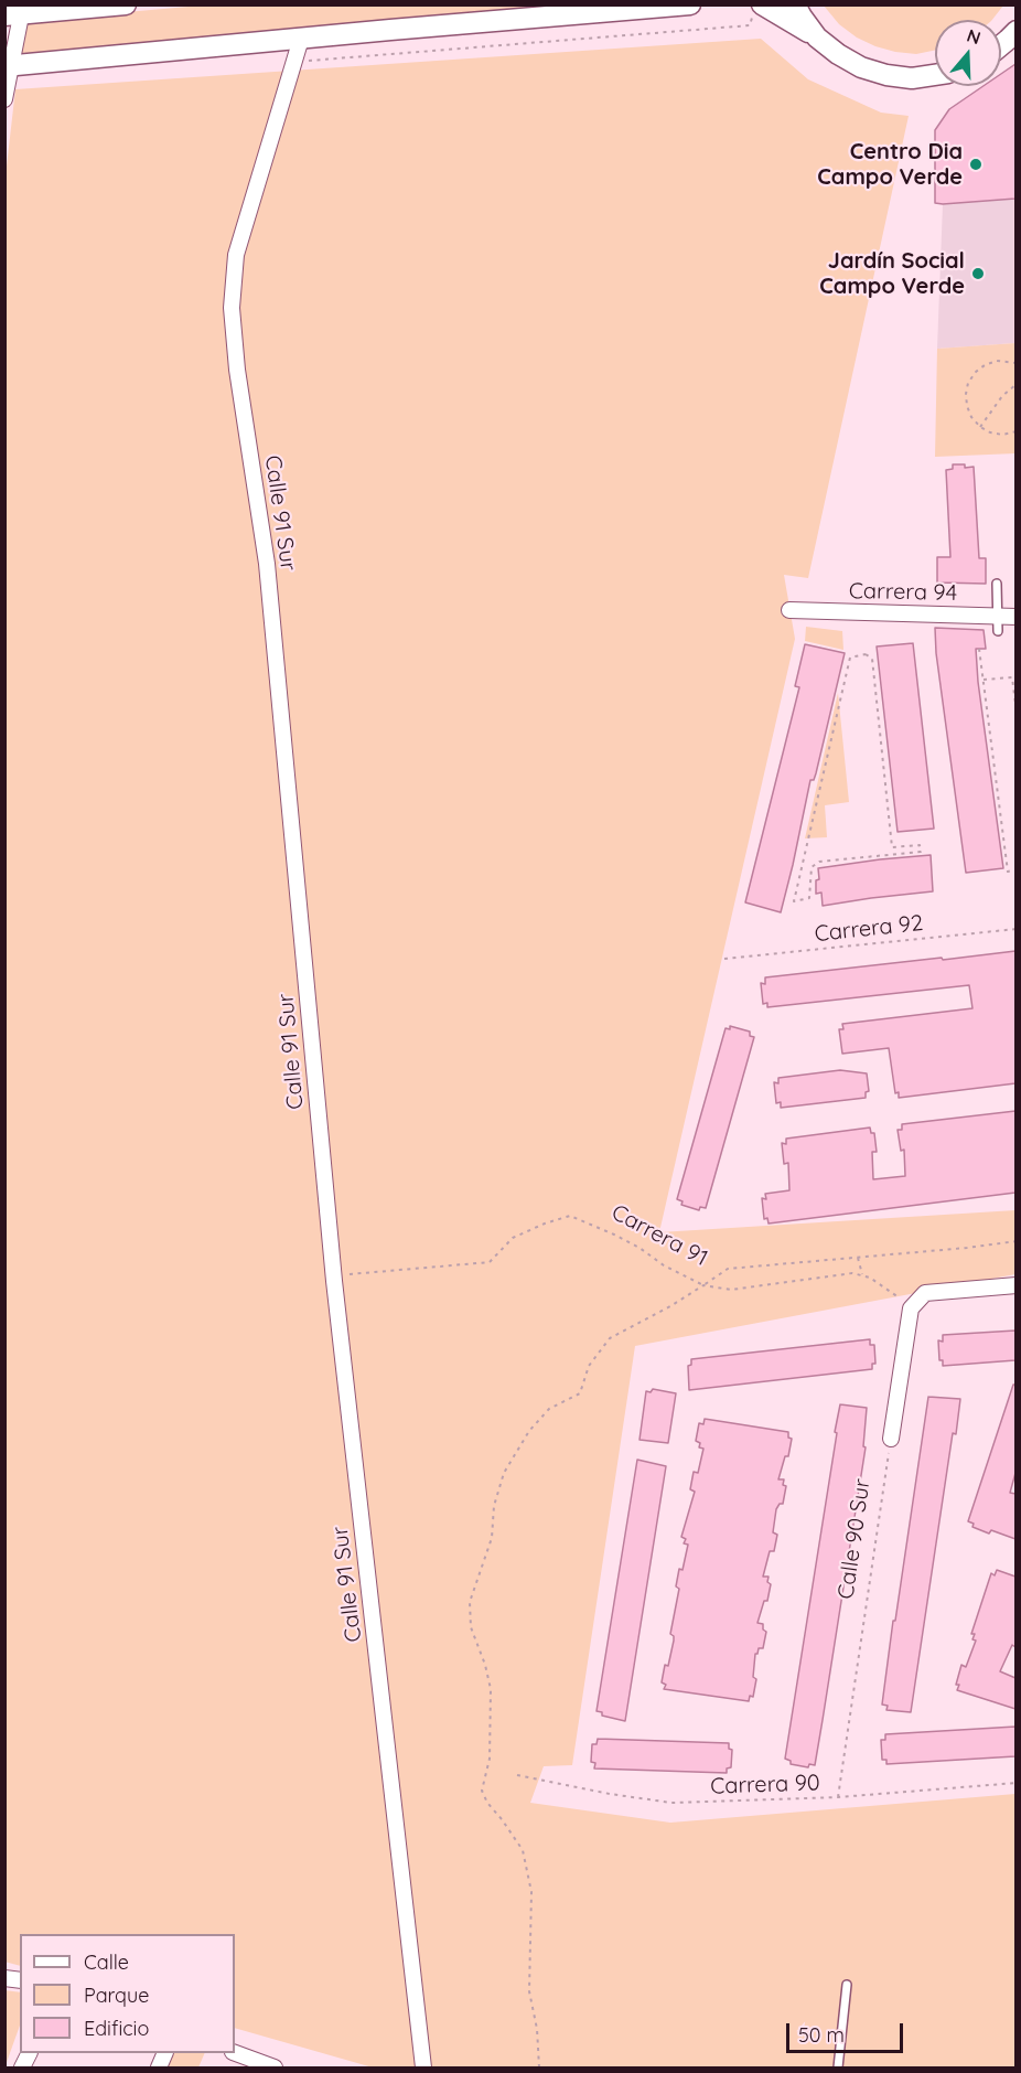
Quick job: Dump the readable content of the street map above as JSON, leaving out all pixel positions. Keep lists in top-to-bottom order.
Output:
{
  "streets": {
    "street": ["Calle 91 Sur", "Carrera 94"],
    "path": [
      "Carrera 92",
      "Carrera 91",
      "Calle 90 Sur",
      "Carrera 90"
    ]
  },
  "crossings": [
    ["Calle 91 Sur", "Carrera 91"],
    ["Calle 90 Sur", "Carrera 90"]
  ],
  "places": ["Centro Dia Campo Verde", "Jardín Social Campo Verde"],
  "legend": ["Calle", "Parque", "Edificio"],
  "scale_bar": "50 m",
  "north": "top"
}
